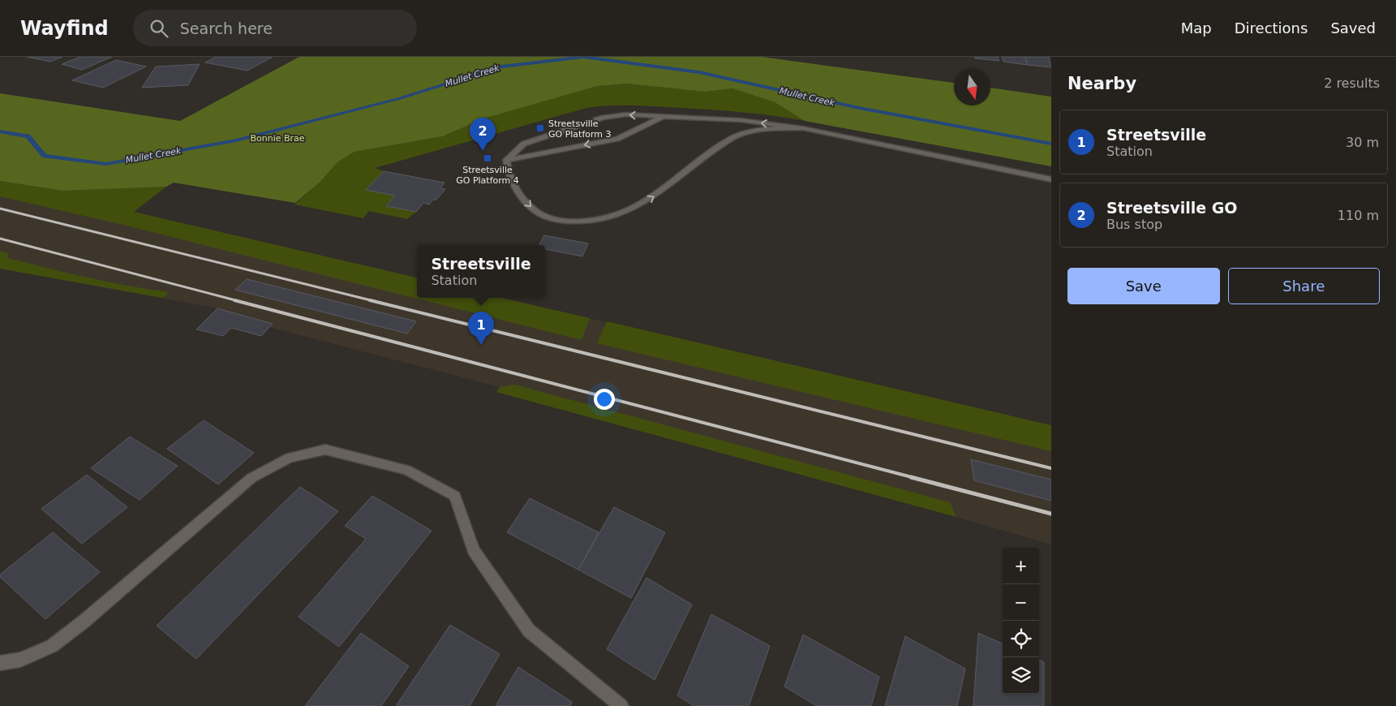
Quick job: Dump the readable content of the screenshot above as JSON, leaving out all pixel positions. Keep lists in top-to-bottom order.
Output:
{
  "water": ["Mullet Creek"],
  "parks": ["Bonnie Brae"],
  "places": {
    "transit": ["Streetsville GO Platform 3", "Streetsville GO Platform 4"]
  },
  "north": "bottom",
  "page": {
    "header": "Wayfind",
    "search": "Search here",
    "nav": ["Map", "Directions", "Saved"],
    "heading": ["Nearby", "2 results"],
    "list": [
      {
        "mark": "1",
        "name": "Streetsville",
        "note": "Station",
        "value": "30 m"
      },
      {
        "mark": "2",
        "name": "Streetsville GO",
        "note": "Bus stop",
        "value": "110 m"
      }
    ],
    "pins": ["2", "1"],
    "popup": ["Streetsville", "Station"],
    "buttons": ["Save", "Share"],
    "map_buttons": ["+", "−"]
  }
}
